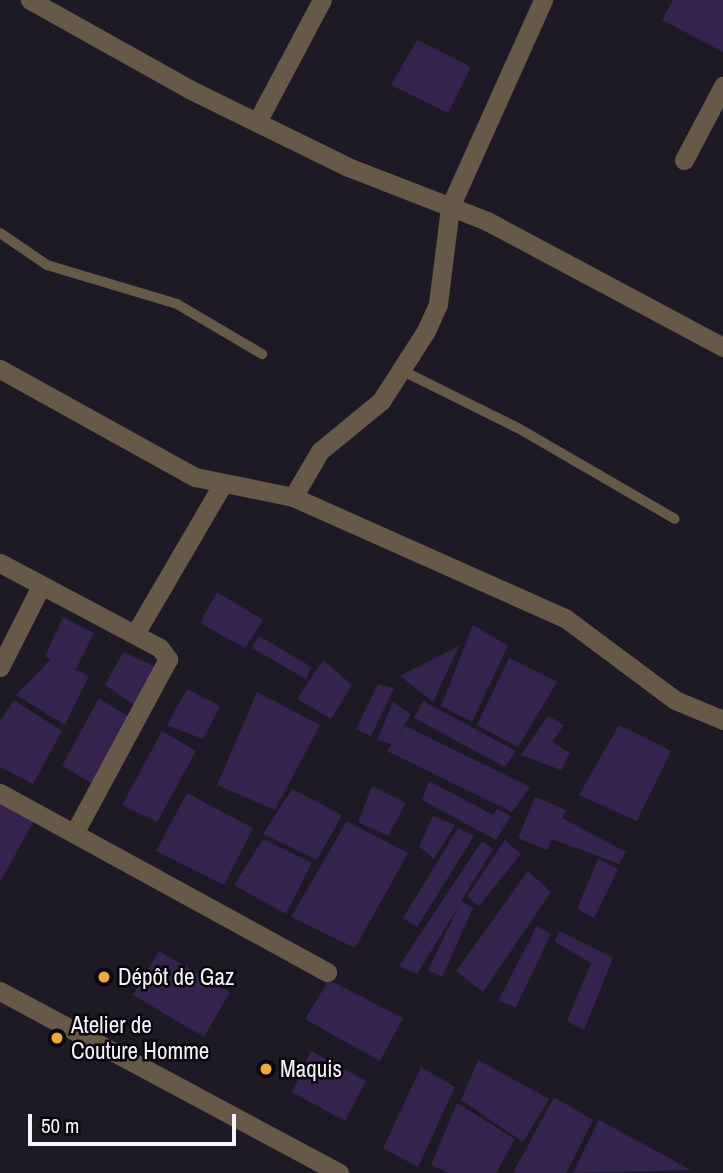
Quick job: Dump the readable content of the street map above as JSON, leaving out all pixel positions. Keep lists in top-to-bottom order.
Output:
{
  "places": ["Dépôt de Gaz", "Atelier de Couture Homme", "Maquis"],
  "scale_bar": "50 m"
}
